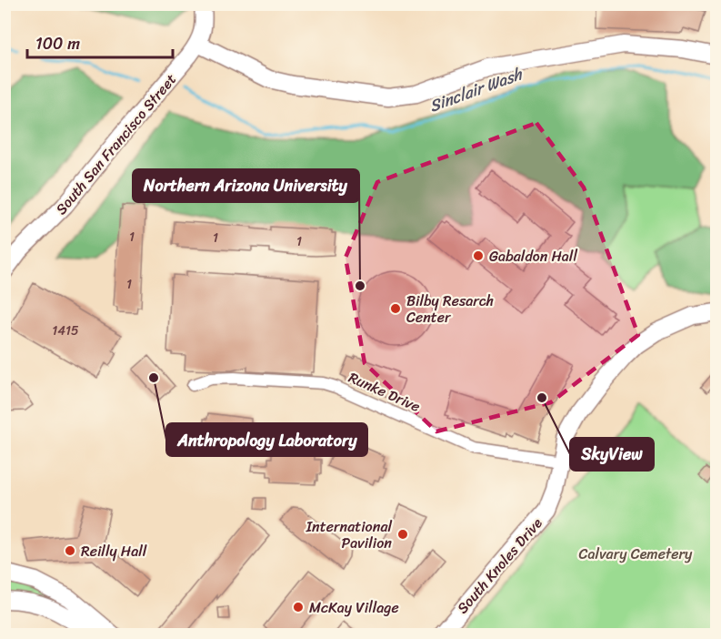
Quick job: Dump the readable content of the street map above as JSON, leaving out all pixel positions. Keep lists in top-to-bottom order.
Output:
{
  "streets": {
    "street": ["South San Francisco Street", "Runke Drive", "South Knoles Drive"]
  },
  "crossings": [
    ["Runke Drive", "South Knoles Drive"]
  ],
  "water": ["Sinclair Wash"],
  "parks": ["Calvary Cemetery"],
  "places": [
    "Gabaldon Hall",
    "Northern Arizona University",
    "Bilby Resarch Center",
    "Anthropology Laboratory",
    "SkyView",
    "International Pavilion",
    "Reilly Hall",
    "McKay Village"
  ],
  "house_numbers": [
    "1",
    "1",
    "1",
    "1",
    "1415"
  ],
  "scale_bar": "100 m"
}
